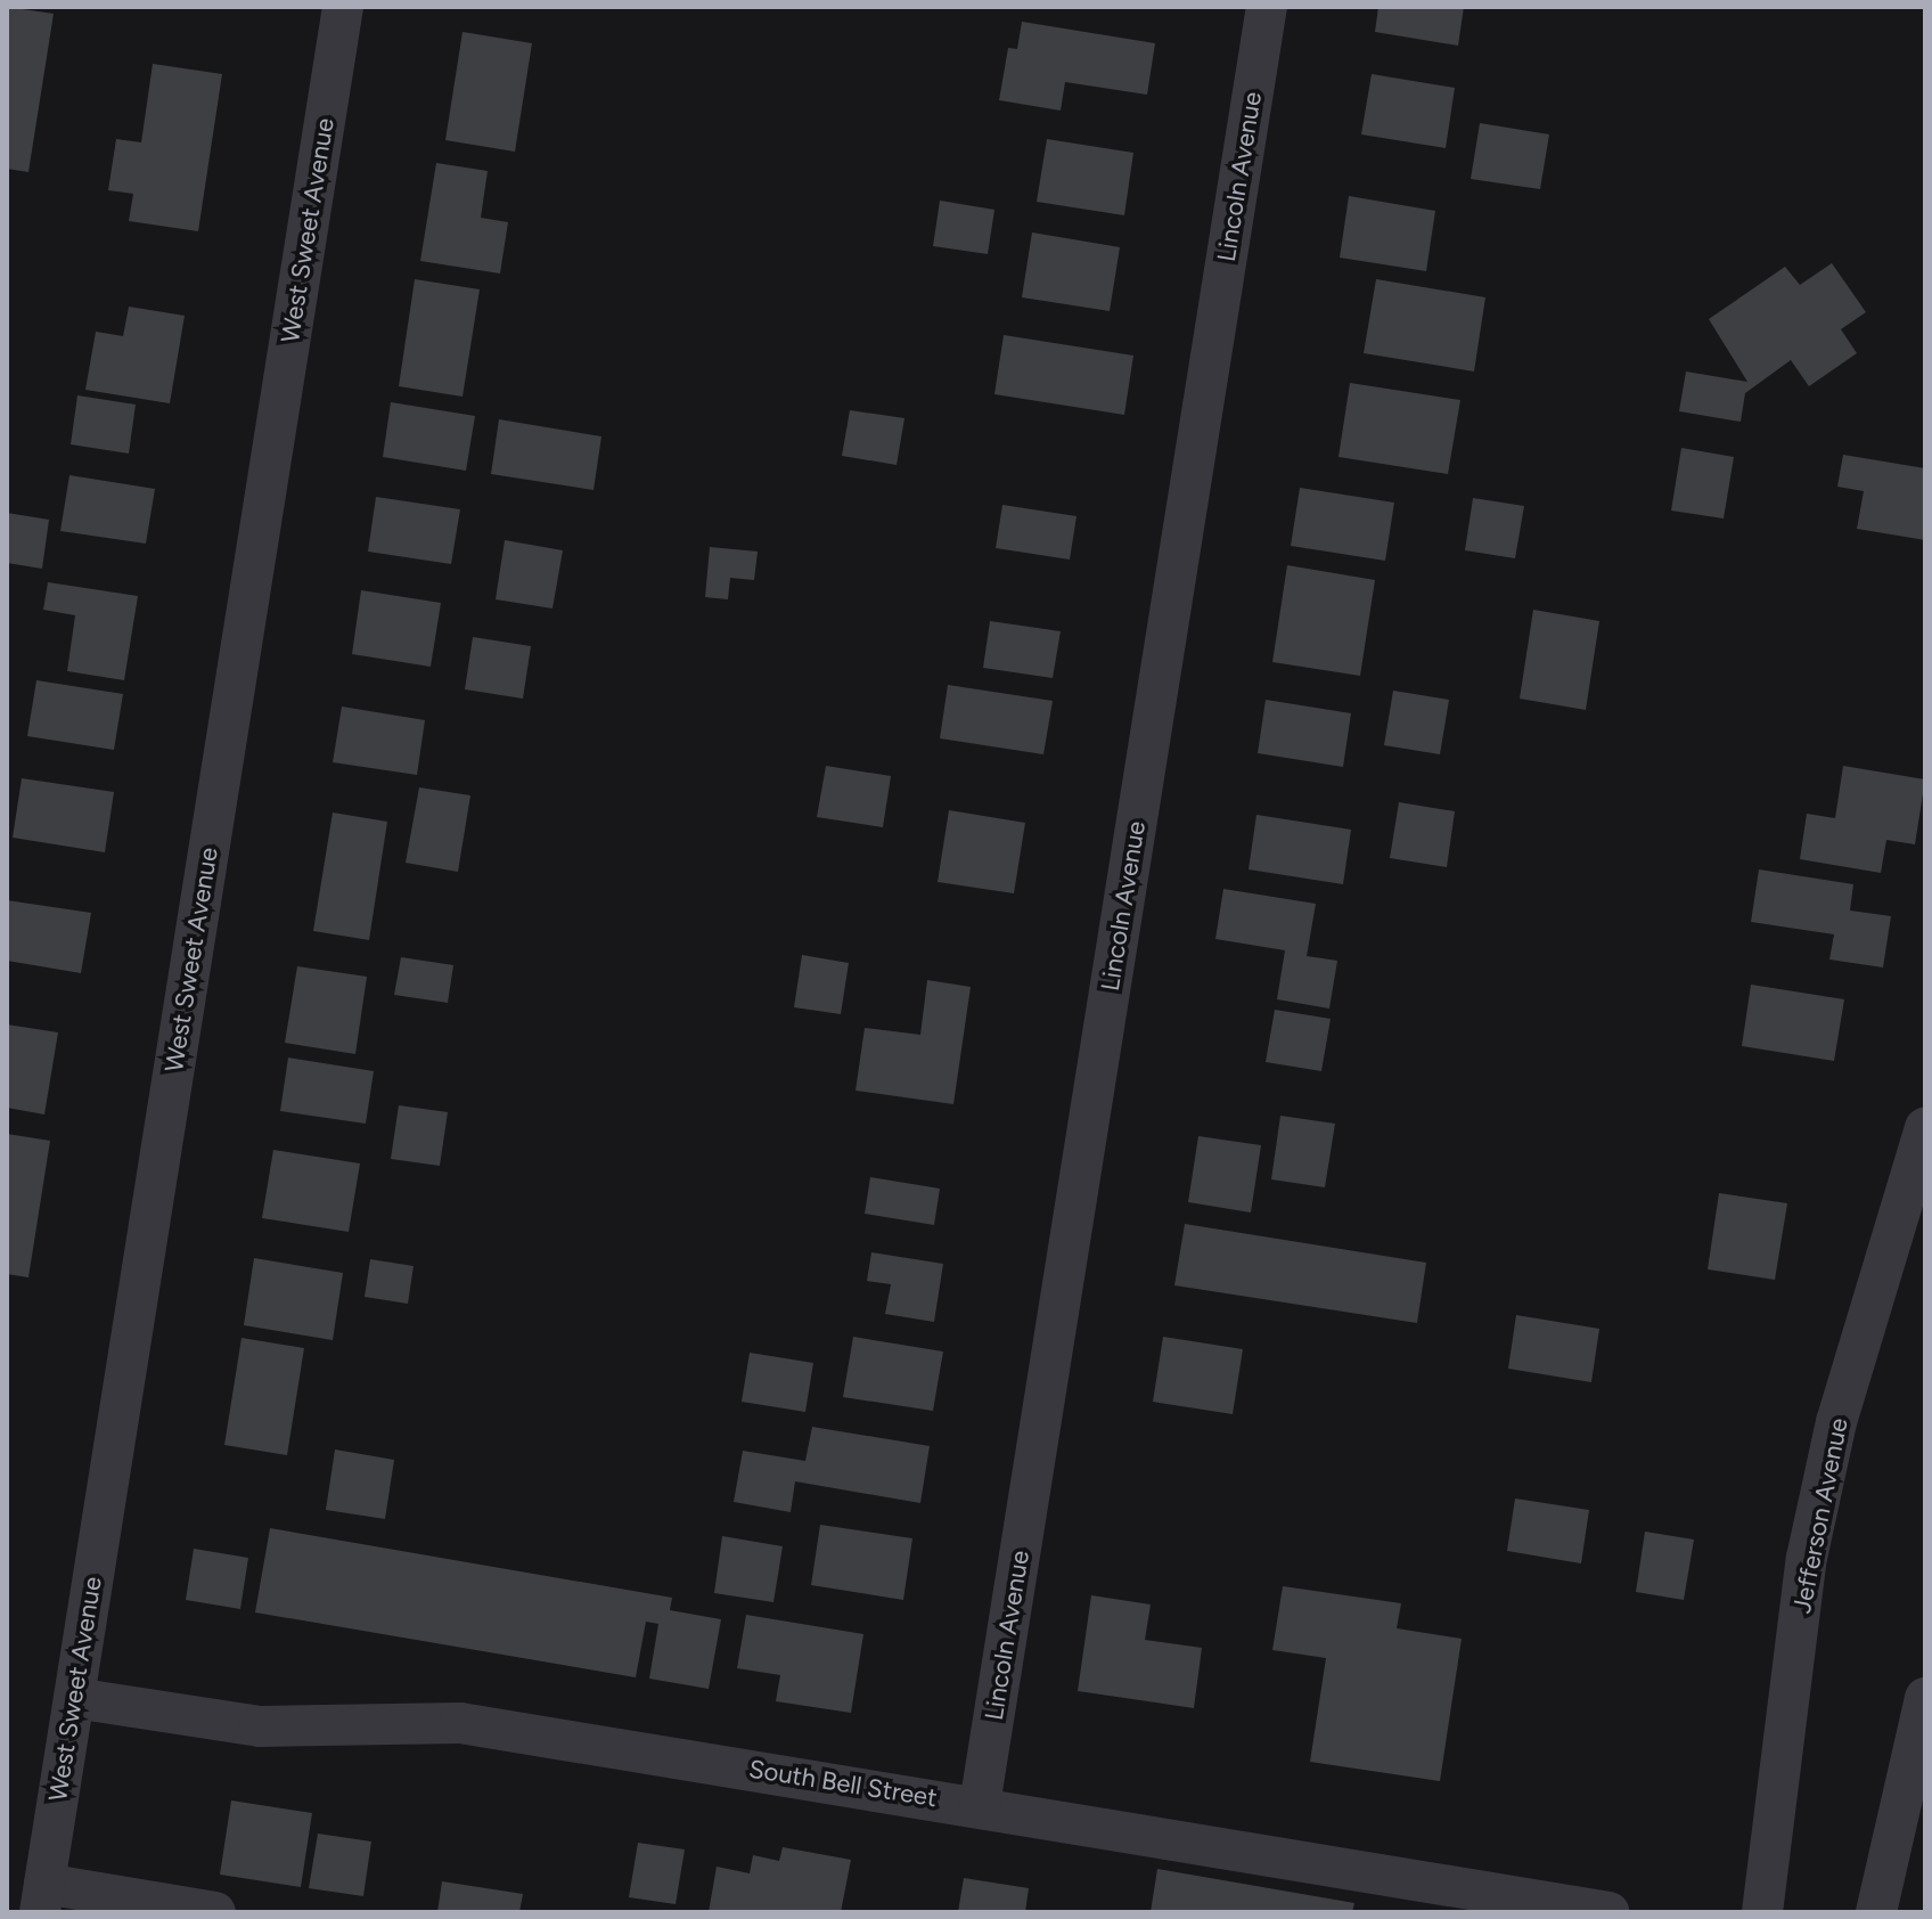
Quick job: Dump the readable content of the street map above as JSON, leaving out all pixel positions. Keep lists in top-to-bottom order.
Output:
{
  "streets": {
    "street": [
      "Lincoln Avenue",
      "West Sweet Avenue",
      "Jefferson Avenue",
      "South Bell Street"
    ]
  },
  "crossings": [
    ["Lincoln Avenue", "South Bell Street"],
    ["West Sweet Avenue", "South Bell Street"]
  ]
}
